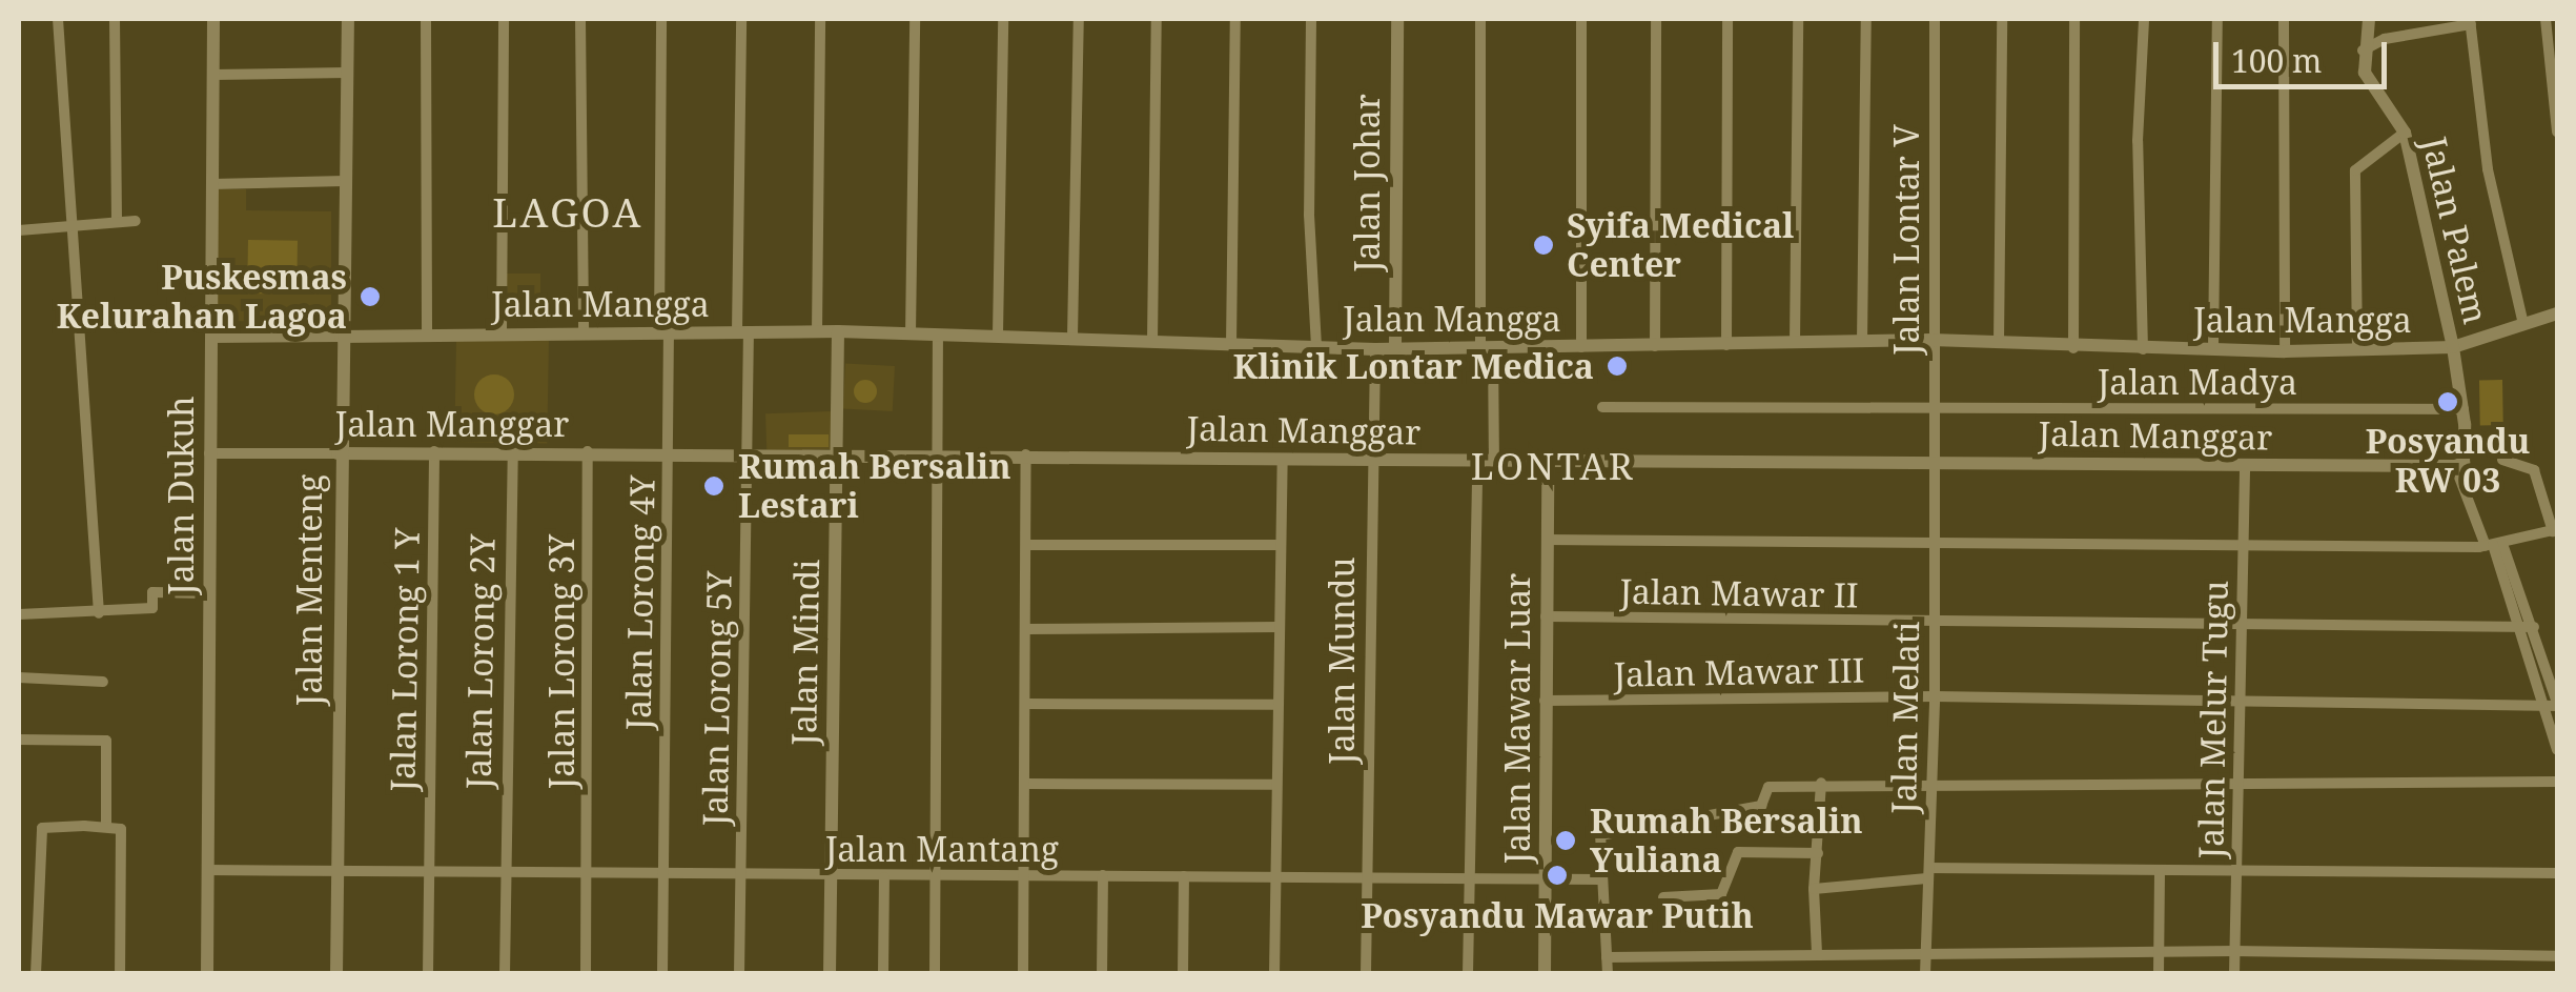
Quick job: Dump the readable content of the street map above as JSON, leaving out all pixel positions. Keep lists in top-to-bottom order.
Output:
{
  "streets": {
    "street": [
      "Jalan Johar",
      "Jalan Palem",
      "Jalan Lontar V",
      "Jalan Mangga",
      "Jalan Madya",
      "Jalan Manggar",
      "Jalan Dukuh",
      "Jalan Menteng",
      "Jalan Mawar II",
      "Jalan Lorong 4Y",
      "Jalan Mindi",
      "Jalan Lorong 1 Y",
      "Jalan Mundu",
      "Jalan Lorong 2Y",
      "Jalan Lorong 3Y",
      "Jalan Mawar III",
      "Jalan Lorong 5Y",
      "Jalan Melati",
      "Jalan Mawar Luar",
      "Jalan Melur Tugu",
      "Jalan Mantang"
    ]
  },
  "crossings": [
    ["Jalan Johar", "Jalan Mangga"],
    ["Jalan Palem", "Jalan Mangga"],
    ["Jalan Palem", "Jalan Madya"],
    ["Jalan Palem", "Jalan Manggar"],
    ["Jalan Lontar V", "Jalan Mangga"],
    ["Jalan Lontar V", "Jalan Madya"],
    ["Jalan Lontar V", "Jalan Manggar"],
    ["Jalan Lontar V", "Jalan Melati"],
    ["Jalan Mangga", "Jalan Menteng"],
    ["Jalan Mangga", "Jalan Lorong 4Y"],
    ["Jalan Mangga", "Jalan Mindi"],
    ["Jalan Mangga", "Jalan Mundu"],
    ["Jalan Mangga", "Jalan Lorong 5Y"],
    ["Jalan Manggar", "Jalan Dukuh"],
    ["Jalan Manggar", "Jalan Menteng"],
    ["Jalan Manggar", "Jalan Lorong 4Y"],
    ["Jalan Manggar", "Jalan Mindi"],
    ["Jalan Manggar", "Jalan Lorong 1 Y"],
    ["Jalan Manggar", "Jalan Mundu"],
    ["Jalan Manggar", "Jalan Lorong 2Y"],
    ["Jalan Manggar", "Jalan Lorong 3Y"],
    ["Jalan Manggar", "Jalan Lorong 5Y"],
    ["Jalan Manggar", "Jalan Melati"],
    ["Jalan Manggar", "Jalan Mawar Luar"],
    ["Jalan Manggar", "Jalan Melur Tugu"],
    ["Jalan Dukuh", "Jalan Mantang"],
    ["Jalan Menteng", "Jalan Mantang"],
    ["Jalan Mawar II", "Jalan Melati"],
    ["Jalan Mawar II", "Jalan Mawar Luar"],
    ["Jalan Mawar II", "Jalan Melur Tugu"],
    ["Jalan Lorong 4Y", "Jalan Mantang"],
    ["Jalan Mindi", "Jalan Mantang"],
    ["Jalan Lorong 1 Y", "Jalan Mantang"],
    ["Jalan Mundu", "Jalan Mantang"],
    ["Jalan Lorong 2Y", "Jalan Mantang"],
    ["Jalan Lorong 3Y", "Jalan Mantang"],
    ["Jalan Mawar III", "Jalan Melati"],
    ["Jalan Mawar III", "Jalan Mawar Luar"],
    ["Jalan Mawar III", "Jalan Melur Tugu"],
    ["Jalan Lorong 5Y", "Jalan Mantang"],
    ["Jalan Mawar Luar", "Jalan Mantang"]
  ],
  "districts": ["LAGOA", "LONTAR"],
  "places": [
    "Syifa Medical Center",
    "Puskesmas Kelurahan Lagoa",
    "Klinik Lontar Medica",
    "Posyandu RW 03",
    "Rumah Bersalin Lestari",
    "Rumah Bersalin Yuliana",
    "Posyandu Mawar Putih"
  ],
  "scale_bar": "100 m"
}
